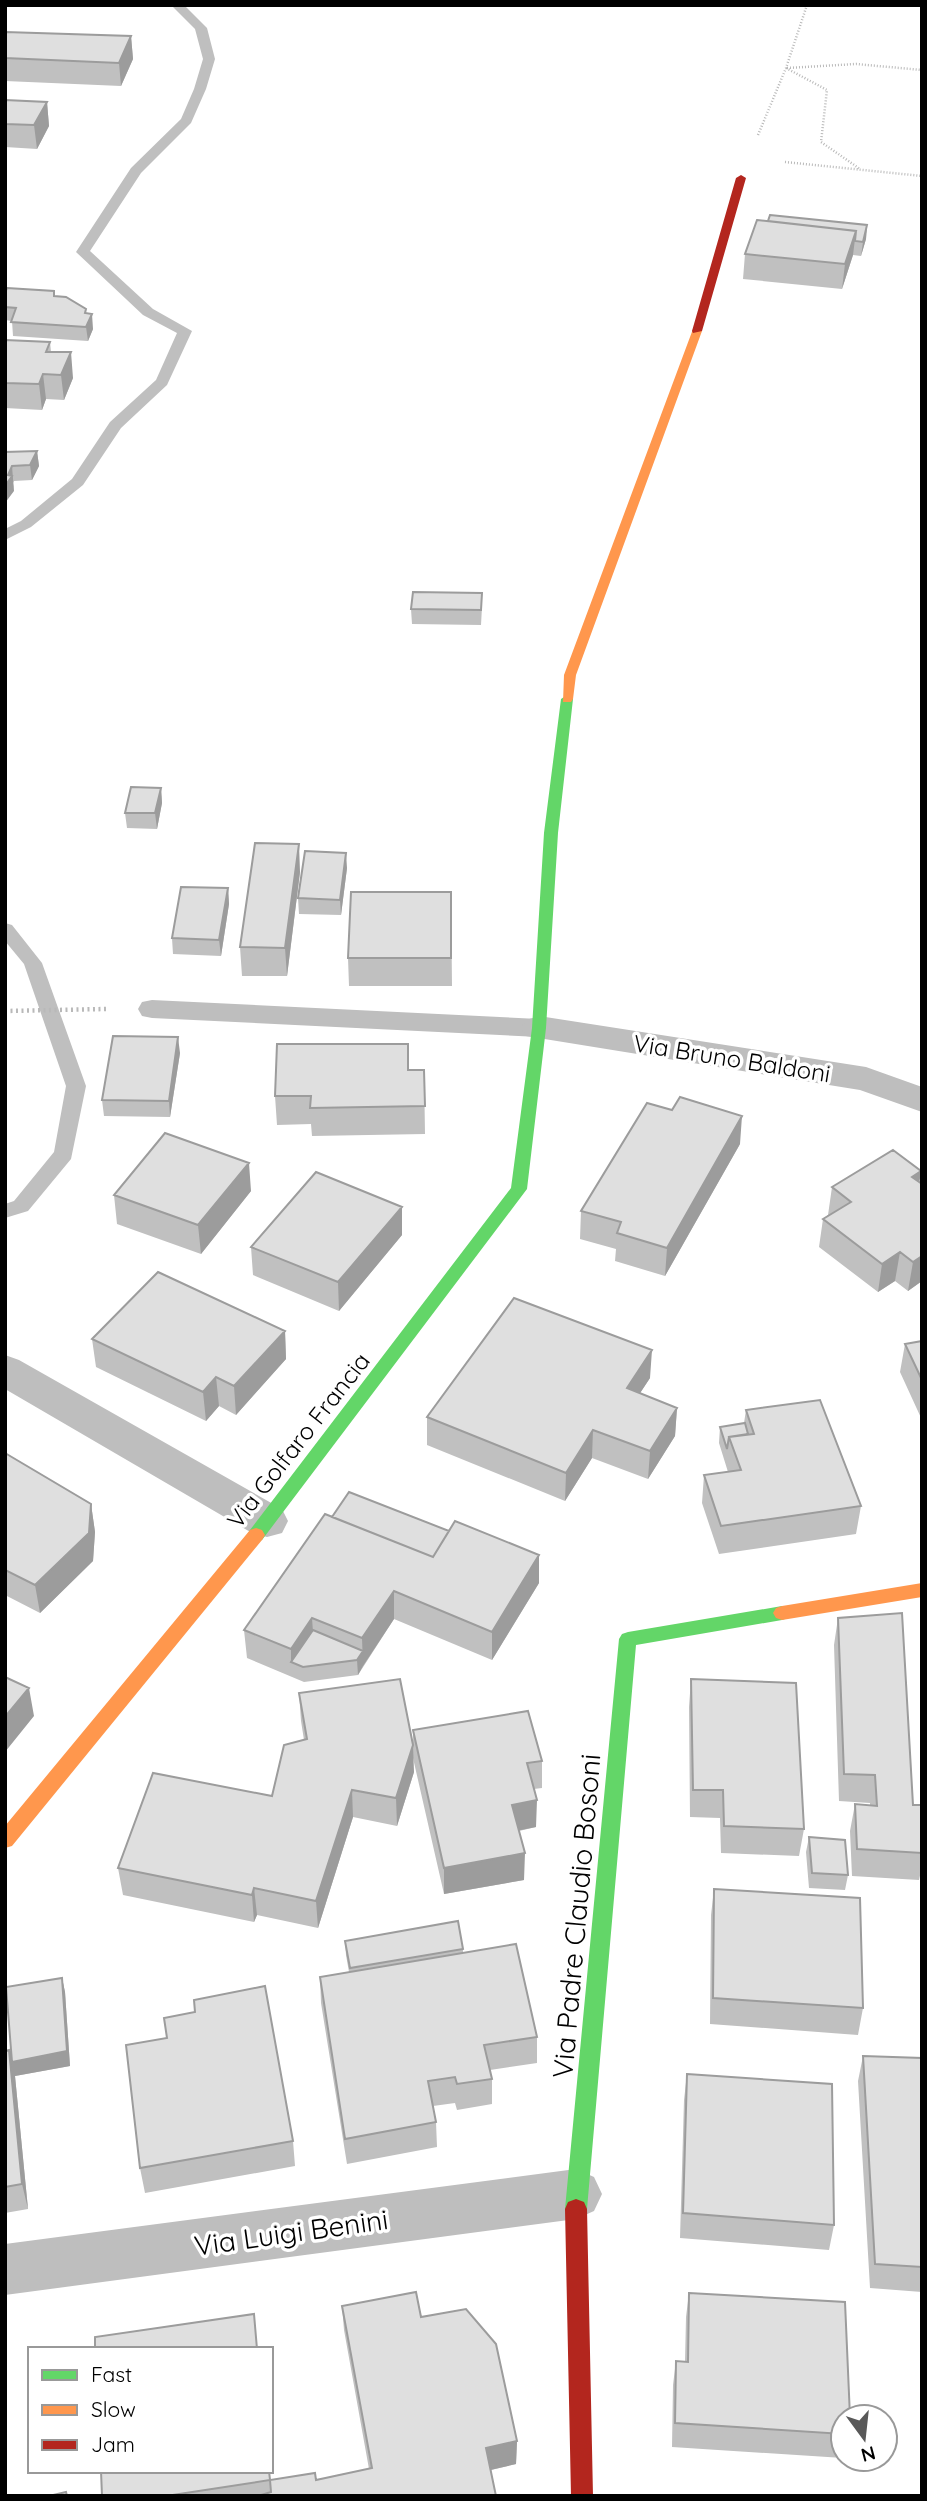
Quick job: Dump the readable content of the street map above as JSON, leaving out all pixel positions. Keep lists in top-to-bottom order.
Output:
{
  "streets": {
    "street": [
      "Via Bruno Baldoni",
      "Via Golfaro Francia",
      "Via Padre Claudio Bosoni",
      "Via Luigi Benini"
    ]
  },
  "crossings": [
    ["Via Bruno Baldoni", "Via Golfaro Francia"],
    ["Via Padre Claudio Bosoni", "Via Luigi Benini"]
  ],
  "legend": ["Fast", "Slow", "Jam"],
  "north": "bottom"
}
